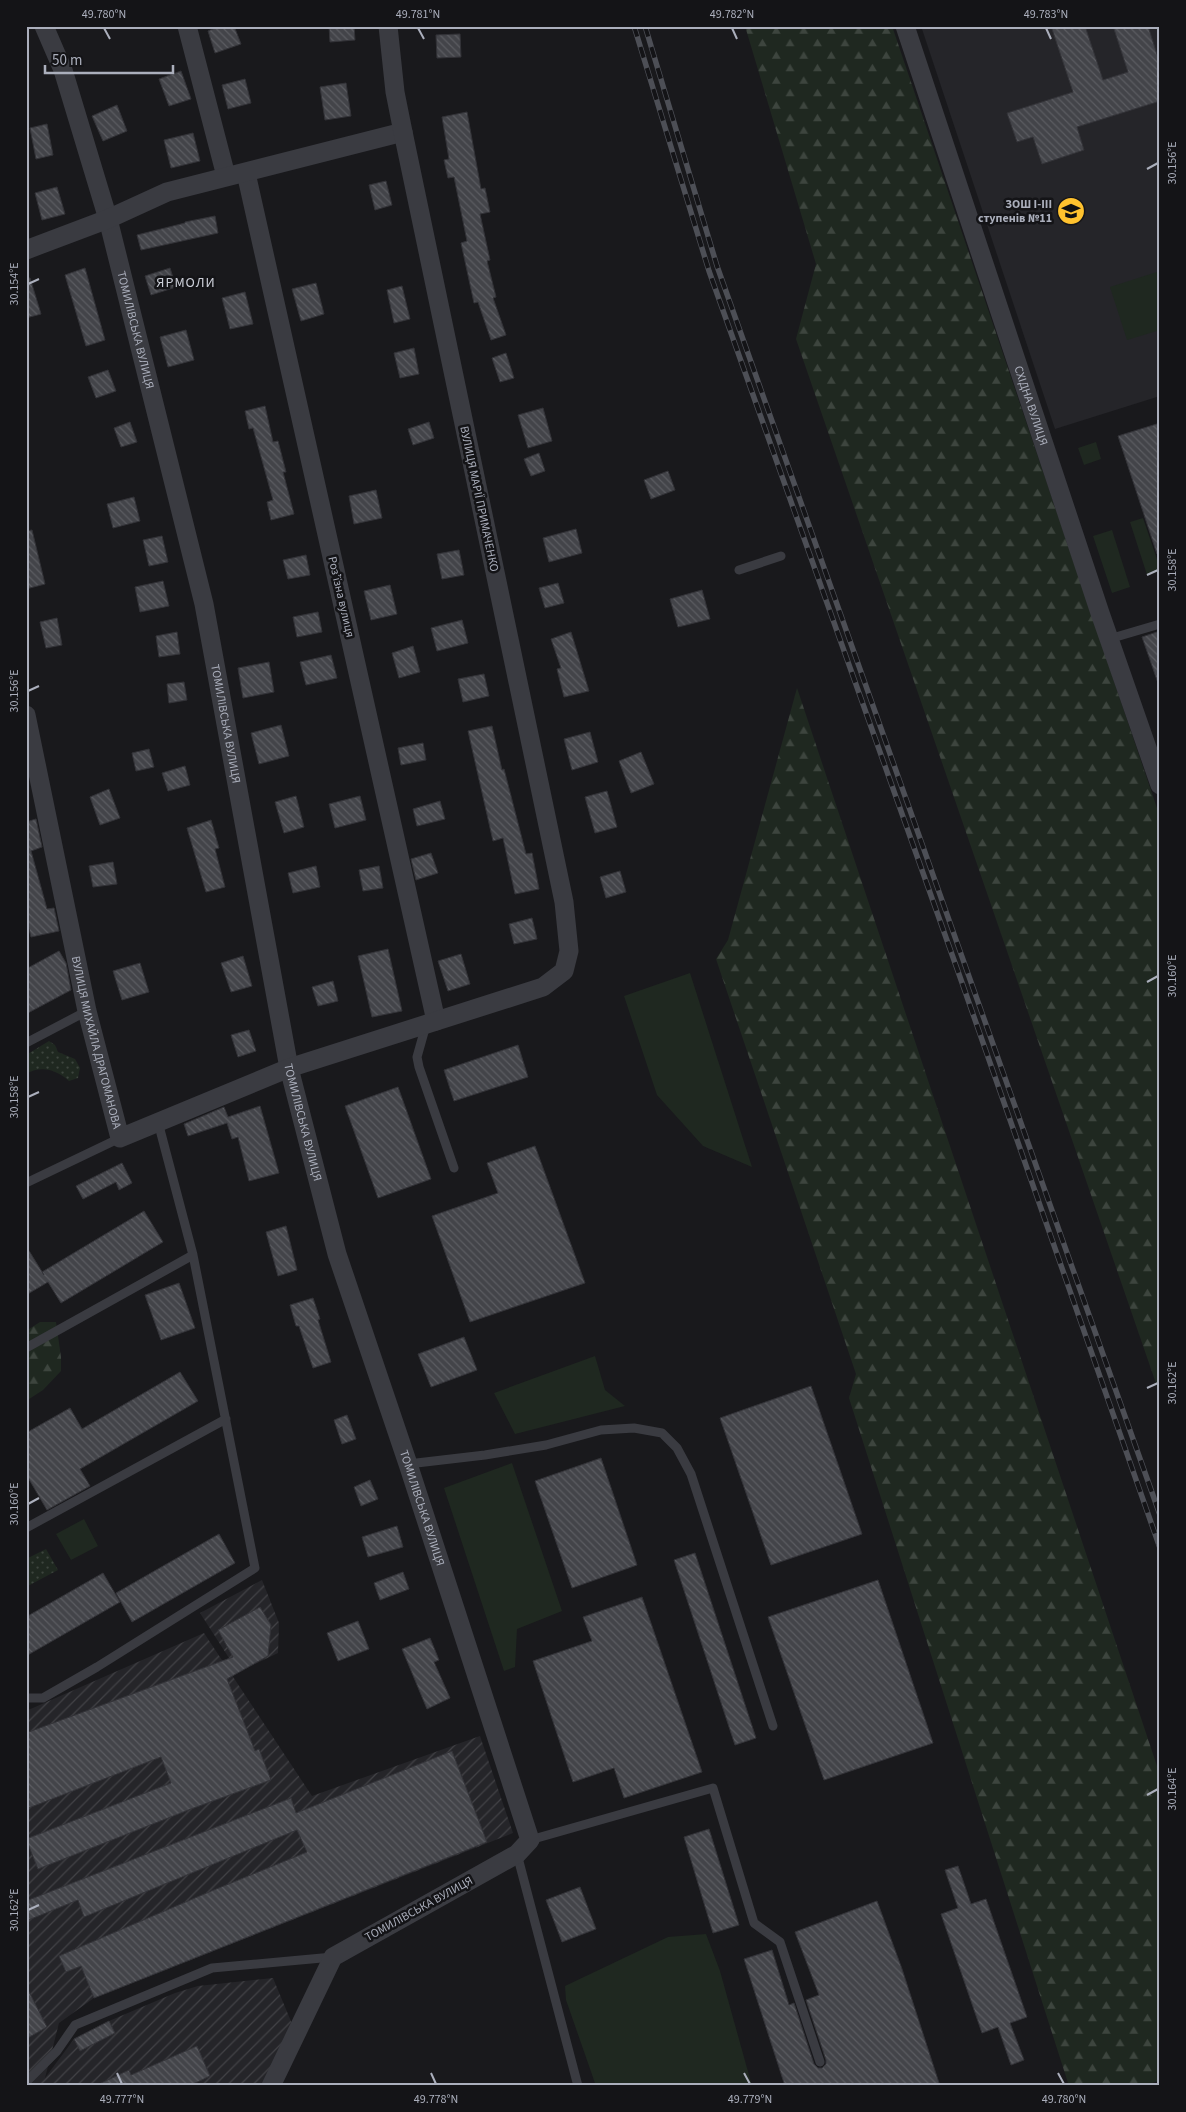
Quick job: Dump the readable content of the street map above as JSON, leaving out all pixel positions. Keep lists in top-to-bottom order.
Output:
{
  "streets": {
    "street": [
      "ТОМИЛІВСЬКА ВУЛИЦЯ",
      "СХІДНА ВУЛИЦЯ",
      "ВУЛИЦЯ МАРІЇ ПРИМАЧЕНКО",
      "Розʼїзна вулиця",
      "ВУЛИЦЯ МИХАЙЛА ДРАГОМАНОВА"
    ]
  },
  "crossings": [
    ["ТОМИЛІВСЬКА ВУЛИЦЯ", "ВУЛИЦЯ МИХАЙЛА ДРАГОМАНОВА"],
    ["ВУЛИЦЯ МАРІЇ ПРИМАЧЕНКО", "ВУЛИЦЯ МИХАЙЛА ДРАГОМАНОВА"],
    ["Розʼїзна вулиця", "ВУЛИЦЯ МИХАЙЛА ДРАГОМАНОВА"]
  ],
  "districts": ["ЯРМОЛИ"],
  "places": {
    "school or university": ["ЗОШ І-ІІІ ступенів №11"]
  },
  "scale_bar": "50 m",
  "coordinates": [
    "49.780°N",
    "49.781°N",
    "49.782°N",
    "49.783°N",
    "30.156°E",
    "30.154°E",
    "30.158°E",
    "30.160°E",
    "30.162°E",
    "30.164°E",
    "49.777°N",
    "49.778°N",
    "49.779°N"
  ]
}
